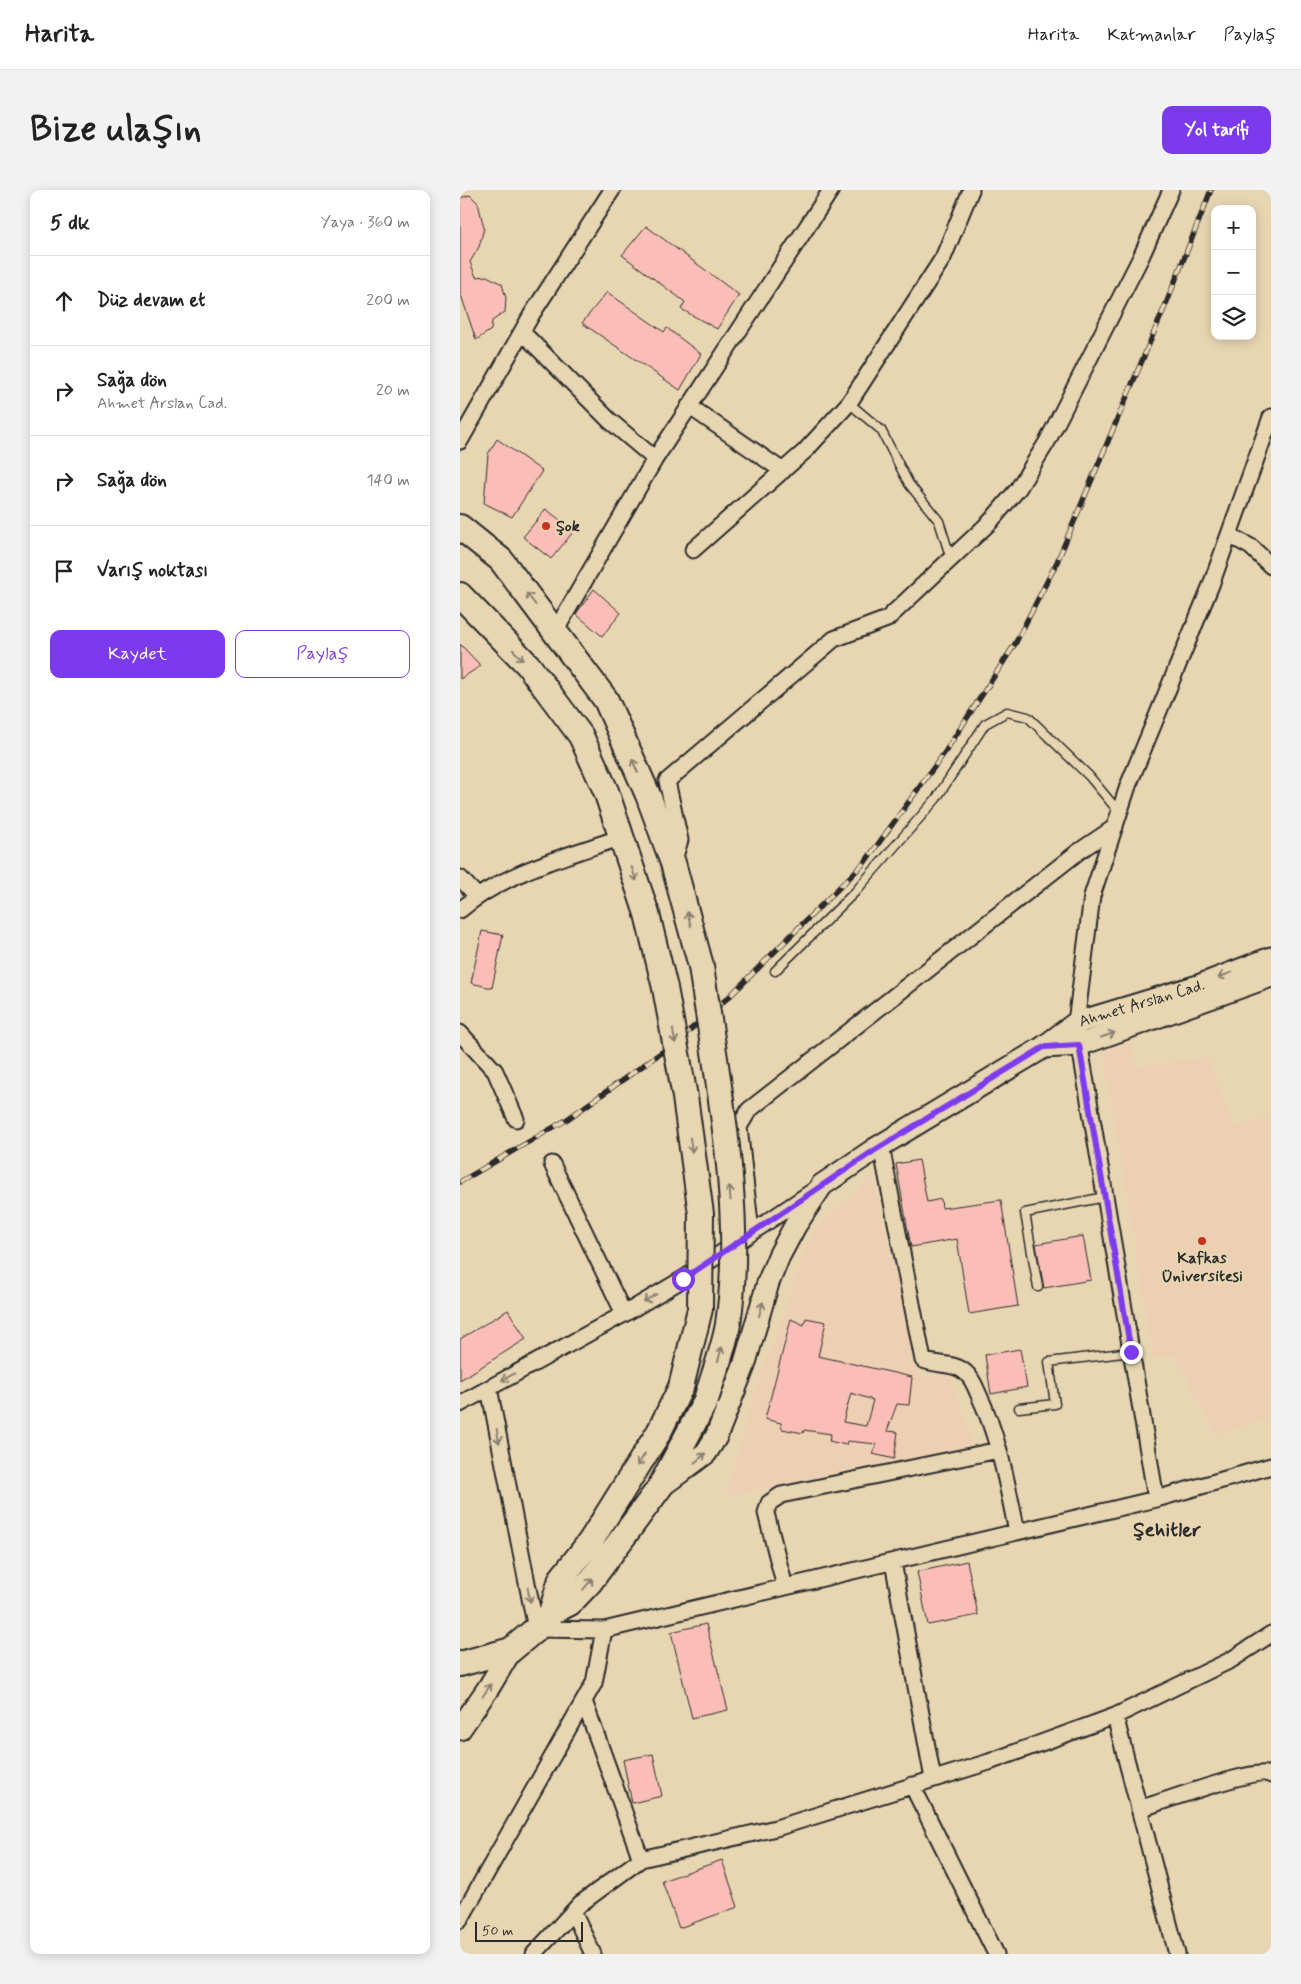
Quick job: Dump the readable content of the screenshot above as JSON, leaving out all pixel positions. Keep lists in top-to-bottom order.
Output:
{
  "streets": {
    "street": ["Ahmet Arslan Cad."]
  },
  "districts": ["Şehitler"],
  "places": ["Şok", "Kafkas Üniversitesi"],
  "scale_bar": "50 m",
  "page": {
    "header": "Harita",
    "nav": ["Harita", "Katmanlar", "Paylaş"],
    "buttons": [
      "Yol tarifi",
      ["Kaydet", "Paylaş"]
    ],
    "title": "Bize ulaşın",
    "heading": ["5 dk", "Yaya · 360 m"],
    "map_buttons": ["+", "−"],
    "list": [
      ["Düz devam et", "200 m"],
      ["Sağa dön", "Ahmet Arslan Cad.", "20 m"],
      ["Sağa dön", "140 m"],
      "Varış noktası"
    ],
    "scale": "50 m"
  }
}
